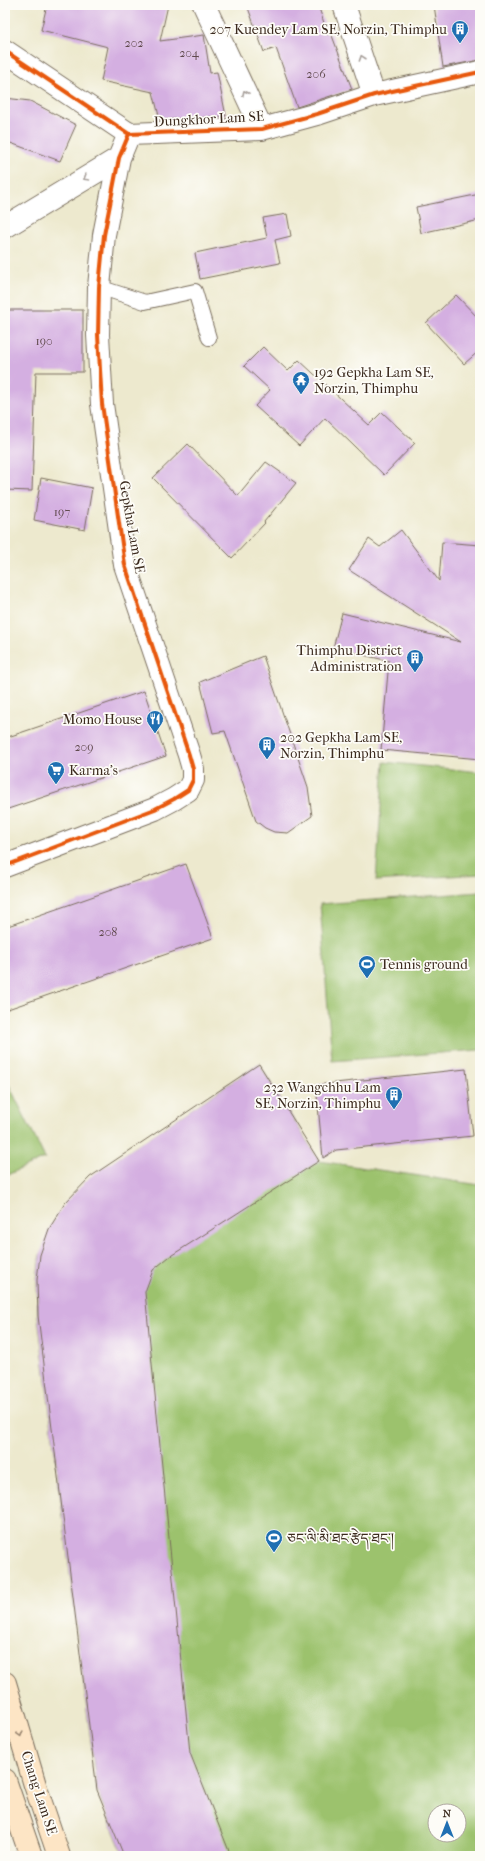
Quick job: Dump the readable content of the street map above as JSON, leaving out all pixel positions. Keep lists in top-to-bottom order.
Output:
{
  "streets": {
    "main road": ["Chang Lam SE"],
    "street": ["Dungkhor Lam SE", "Gepkha Lam SE"]
  },
  "crossings": [
    ["Dungkhor Lam SE", "Gepkha Lam SE"]
  ],
  "places": {
    "building": [
      "207 Kuendey Lam SE, Norzin, Thimphu",
      "Thimphu District Administration",
      "202 Gepkha Lam SE, Norzin, Thimphu",
      "232 Wangchhu Lam SE, Norzin, Thimphu"
    ],
    "temple": ["192 Gepkha Lam SE, Norzin, Thimphu"],
    "restaurant": ["Momo House"],
    "supermarket": ["Karma's"],
    "sports": ["Tennis ground", "ཅང་ལི་མི་ཐང་རྩེད་ཐང་།"]
  },
  "house_numbers": [
    "202",
    "204",
    "206",
    "190",
    "197",
    "209",
    "208"
  ],
  "north": "top"
}
